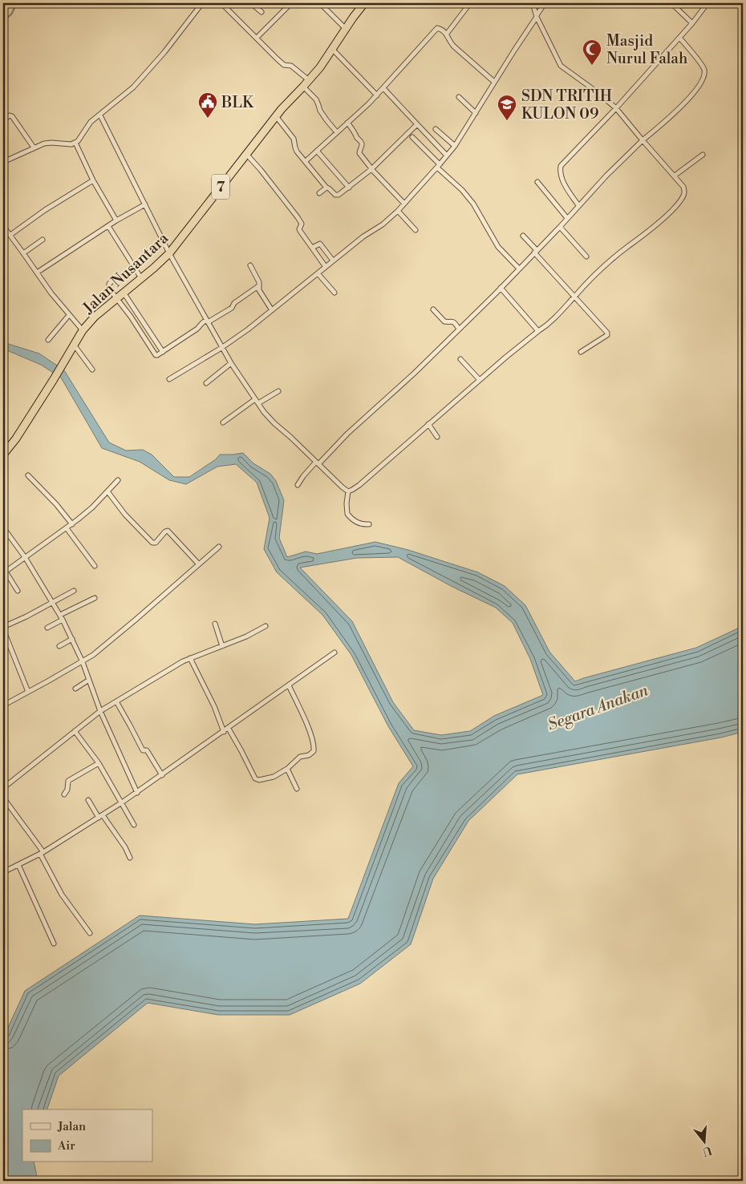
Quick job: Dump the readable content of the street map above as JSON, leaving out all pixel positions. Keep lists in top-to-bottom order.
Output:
{
  "streets": {
    "highway": ["7", "Jalan Nusantara"]
  },
  "water": ["Segara Anakan"],
  "places": {
    "mosque": ["Masjid Nurul Falah"],
    "public building": ["BLK"],
    "school or university": ["SDN TRITIH KULON 09"]
  },
  "legend": ["Jalan", "Air"],
  "north": "bottom"
}
